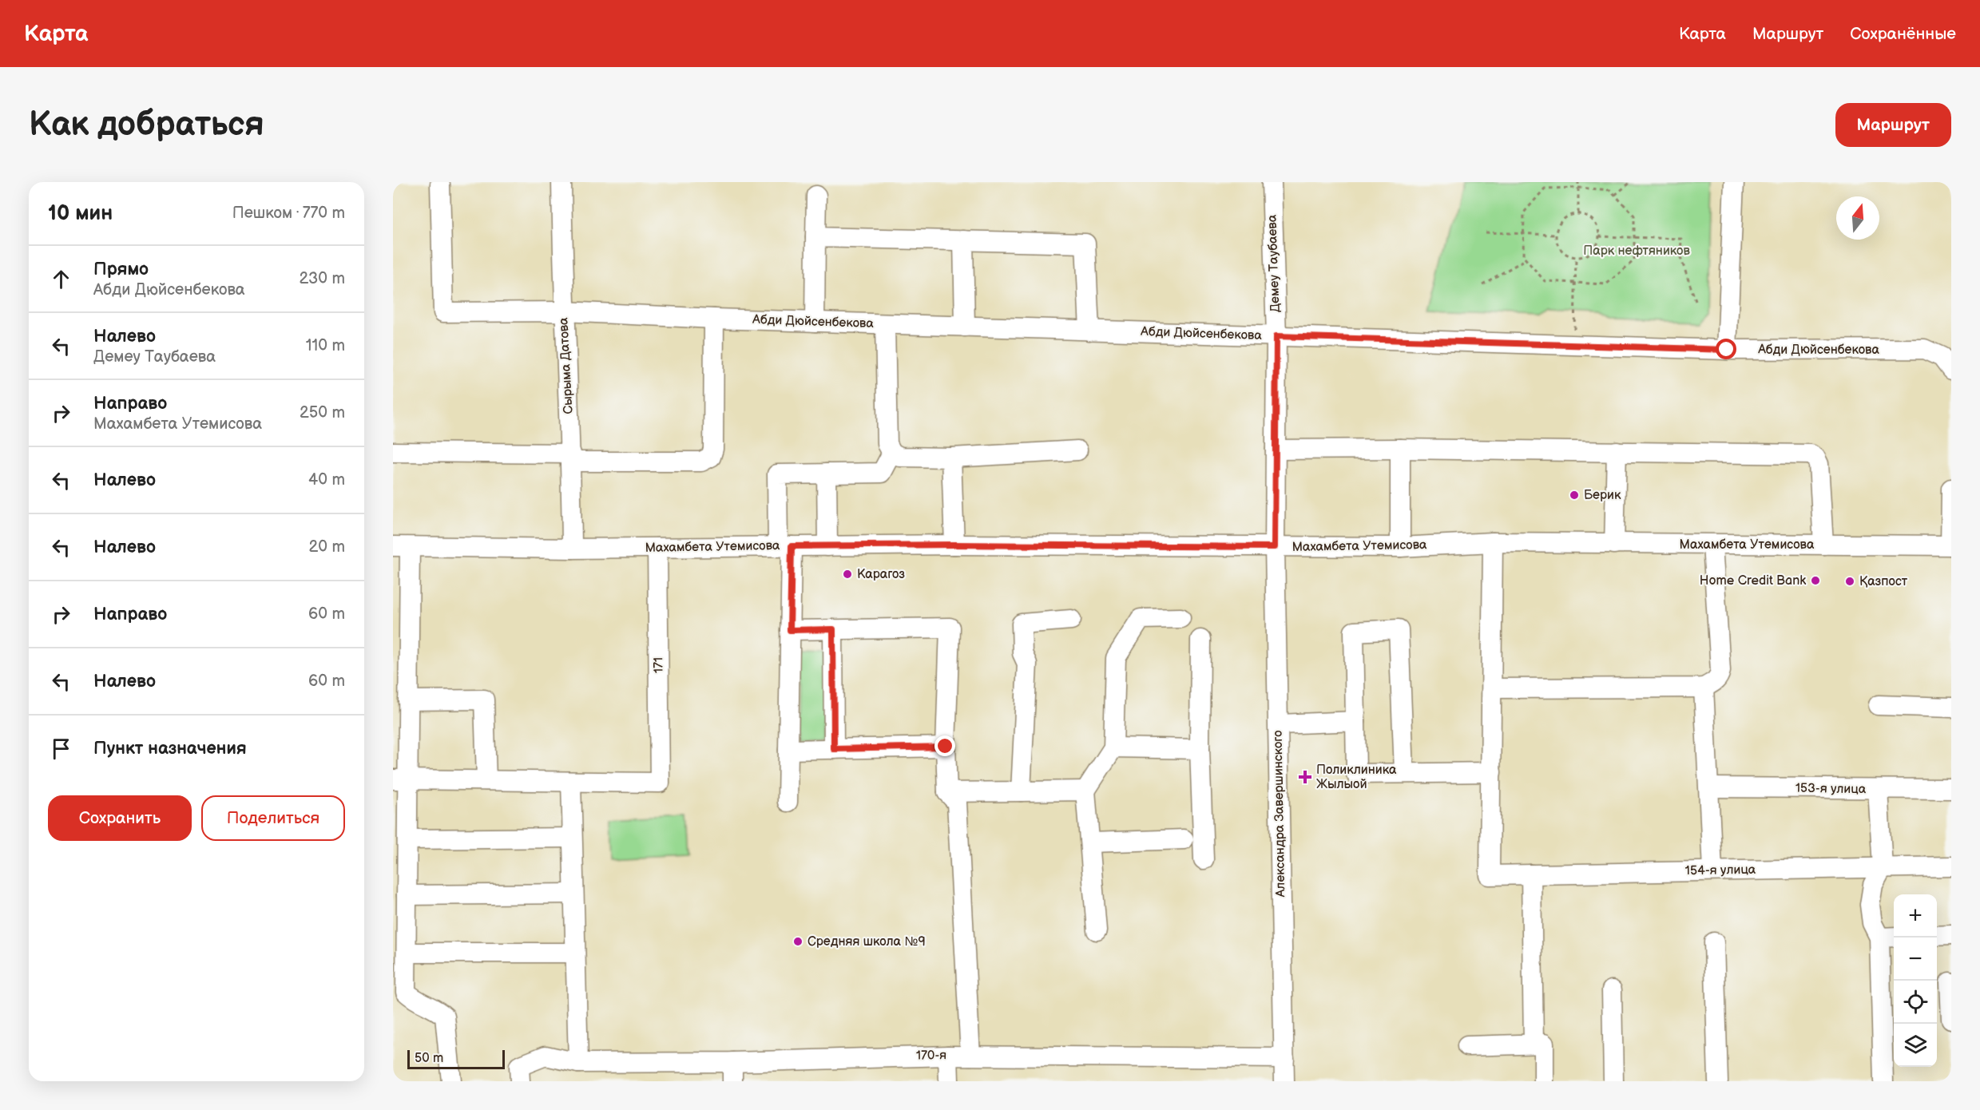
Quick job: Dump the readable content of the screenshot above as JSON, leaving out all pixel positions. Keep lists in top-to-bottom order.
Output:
{
  "streets": {
    "street": [
      "Демеу Таубаева",
      "Абди Дюйсенбекова",
      "Сырыма Датова",
      "Махамбета Утемисова",
      "171",
      "153-я улица",
      "Александра Завершинского",
      "154-я улица",
      "170-я"
    ]
  },
  "crossings": [
    ["Демеу Таубаева", "Абди Дюйсенбекова"],
    ["Демеу Таубаева", "Махамбета Утемисова"],
    ["Демеу Таубаева", "Александра Завершинского"],
    ["Абди Дюйсенбекова", "Сырыма Датова"],
    ["Сырыма Датова", "Махамбета Утемисова"],
    ["Махамбета Утемисова", "171"],
    ["Махамбета Утемисова", "Александра Завершинского"],
    ["Александра Завершинского", "170-я"]
  ],
  "parks": ["Парк нефтяников"],
  "places": {
    "other": [
      "Берик",
      "Карагоз",
      "Home Credit Bank",
      "Қазпост",
      "Средняя школа №9"
    ],
    "health": ["Поликлиника Жылыой"]
  },
  "scale_bar": "50 m",
  "north": "top",
  "page": {
    "header": "Карта",
    "nav": ["Карта", "Маршрут", "Сохранённые"],
    "buttons": [
      "Маршрут",
      ["Сохранить", "Поделиться"]
    ],
    "title": "Как добраться",
    "heading": ["10 мин", "Пешком · 770 m"],
    "list": [
      ["Прямо", "Абди Дюйсенбекова", "230 m"],
      ["Налево", "Демеу Таубаева", "110 m"],
      ["Направо", "Махамбета Утемисова", "250 m"],
      ["Налево", "40 m"],
      ["Налево", "20 m"],
      ["Направо", "60 m"],
      ["Налево", "60 m"],
      "Пункт назначения"
    ],
    "map_buttons": ["+", "−"],
    "scale": "50 m"
  }
}
